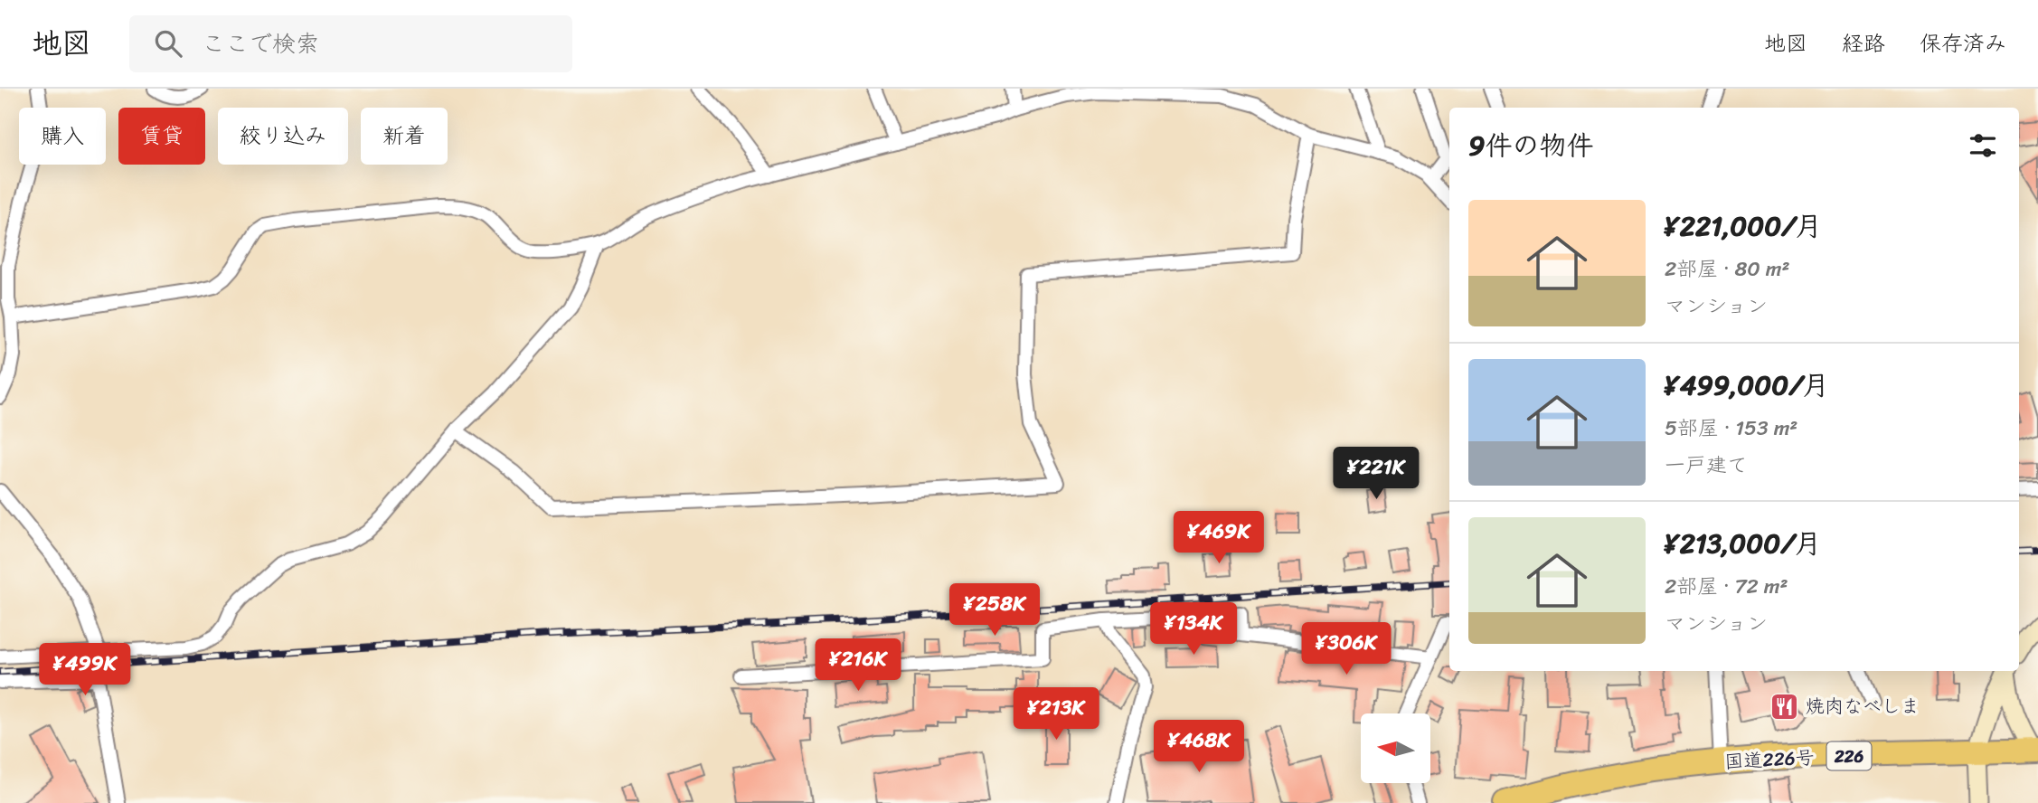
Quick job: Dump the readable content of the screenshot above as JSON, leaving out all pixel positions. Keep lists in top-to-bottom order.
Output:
{
  "streets": {
    "highway": ["226", "国道226号"]
  },
  "places": {
    "restaurant": ["焼肉なべしま"]
  },
  "north": "left",
  "page": {
    "header": "地図",
    "search": "ここで検索",
    "nav": ["地図", "経路", "保存済み"],
    "chip": [
      "購入",
      "賃貸",
      "絞り込み",
      "新着"
    ],
    "heading": "9件の物件",
    "list": [
      {
        "name": "¥221,000/月",
        "note": "2部屋 · 80 m² · マンション"
      },
      {
        "name": "¥499,000/月",
        "note": "5部屋 · 153 m² · 一戸建て"
      },
      {
        "name": "¥213,000/月",
        "note": "2部屋 · 72 m² · マンション"
      }
    ],
    "price": [
      "¥221K",
      "¥469K",
      "¥258K",
      "¥134K",
      "¥306K",
      "¥216K",
      "¥499K",
      "¥213K",
      "¥468K"
    ]
  }
}
